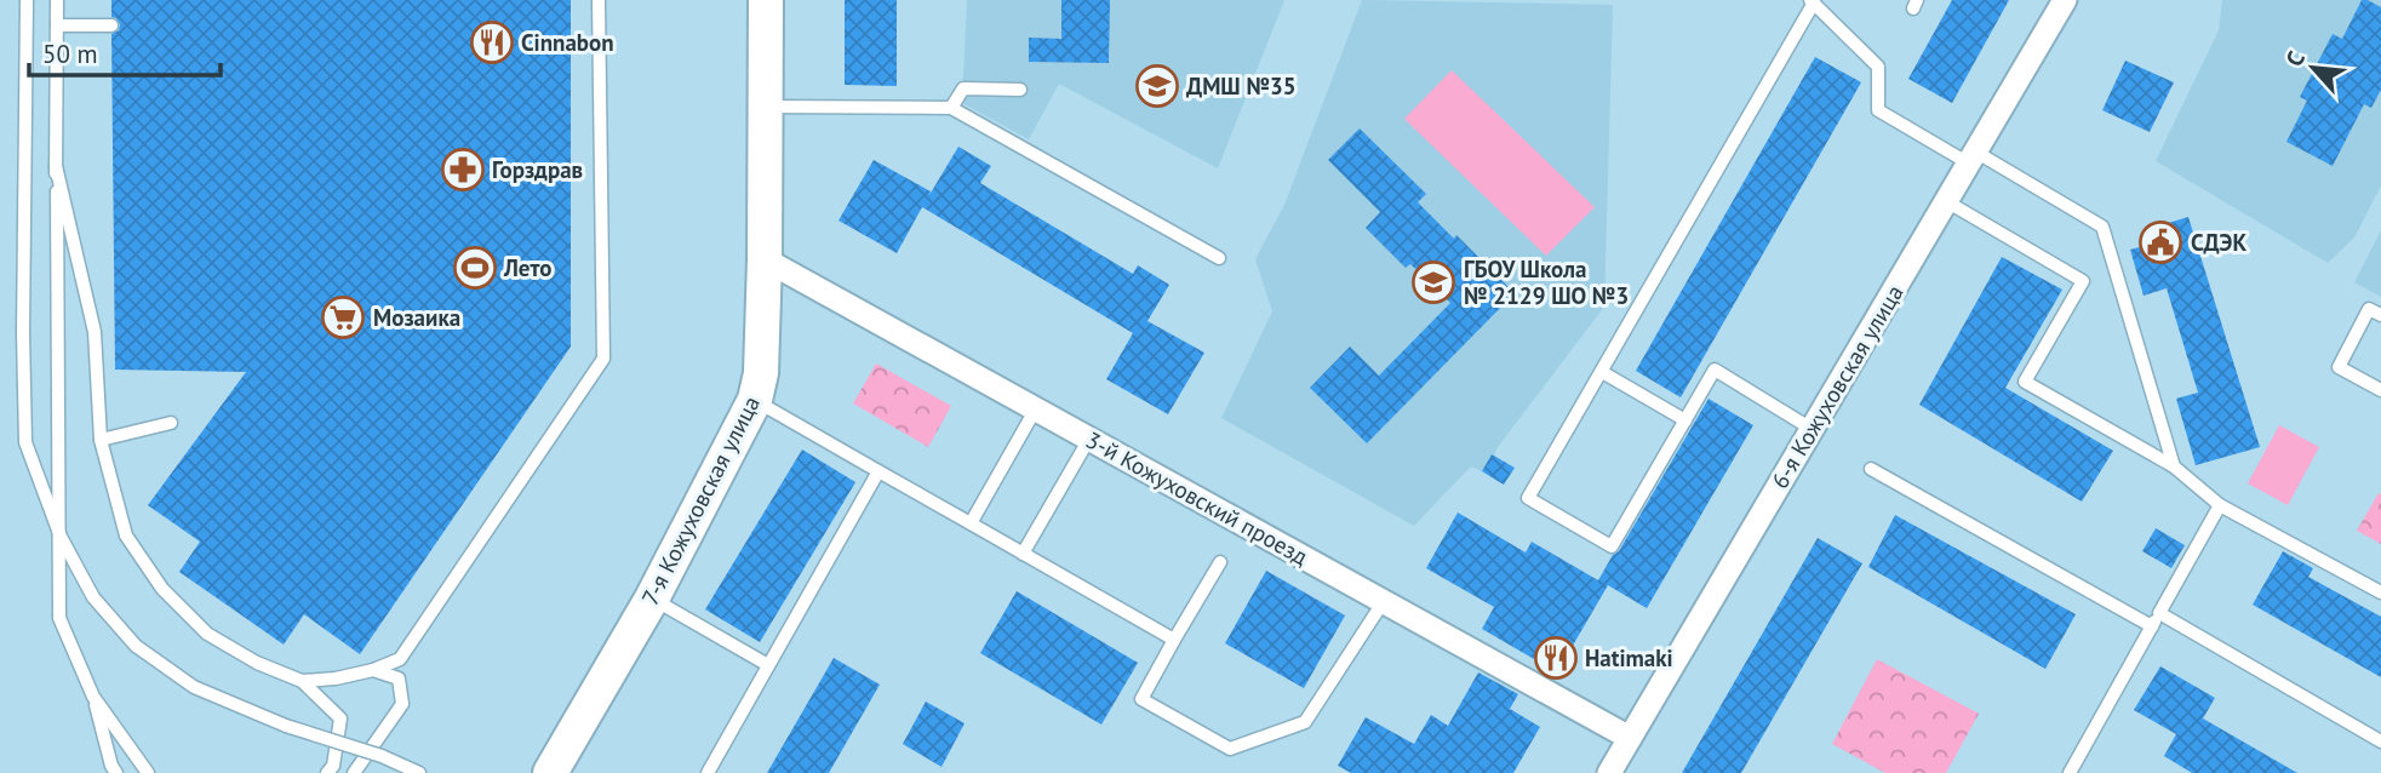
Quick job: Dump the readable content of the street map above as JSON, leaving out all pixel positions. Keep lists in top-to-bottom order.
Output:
{
  "streets": {
    "street": ["6-я Кожуховская улица", "3-й Кожуховский проезд", "7-я Кожуховская улица"]
  },
  "crossings": [
    ["6-я Кожуховская улица", "3-й Кожуховский проезд"],
    ["3-й Кожуховский проезд", "7-я Кожуховская улица"]
  ],
  "places": {
    "restaurant": ["Cinnabon", "Hatimaki"],
    "school or university": ["ДМШ №35", "ГБОУ Школа № 2129 ШО №3"],
    "pharmacy": ["Горздрав"],
    "public building": ["СДЭК"],
    "sports": ["Лето"],
    "supermarket": ["Мозаика"]
  },
  "scale_bar": "50 m",
  "north": "top left"
}
